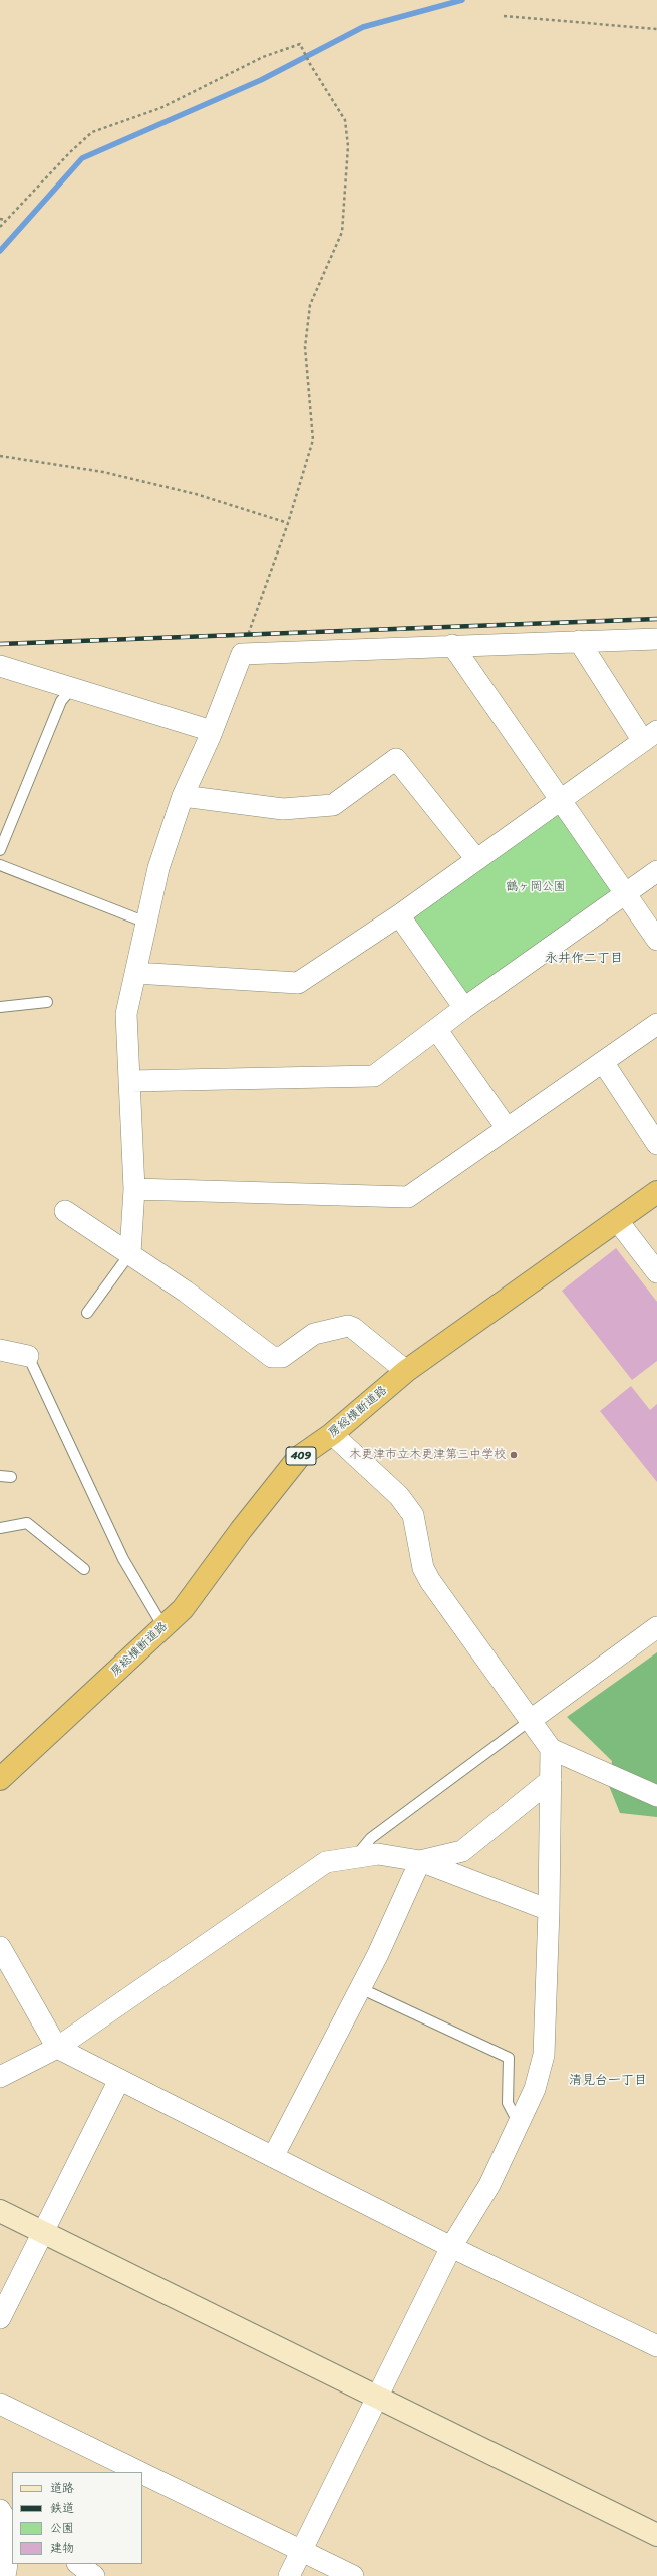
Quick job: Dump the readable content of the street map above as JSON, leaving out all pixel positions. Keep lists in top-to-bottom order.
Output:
{
  "streets": {
    "highway": ["房総横断道路", "409"]
  },
  "districts": ["永井作二丁目", "清見台一丁目"],
  "parks": ["鶴ヶ岡公園"],
  "places": ["木更津市立木更津第三中学校"],
  "legend": [
    "道路",
    "鉄道",
    "公園",
    "建物"
  ]
}
